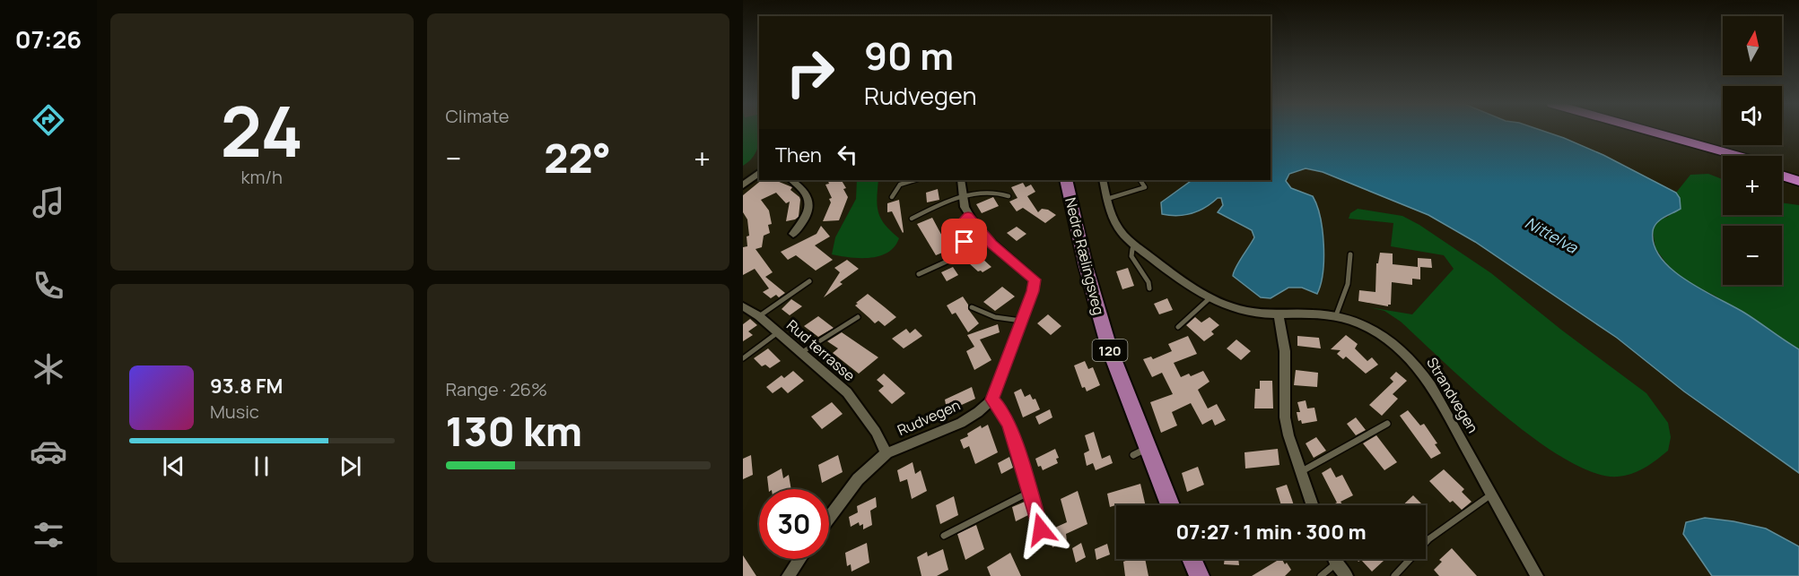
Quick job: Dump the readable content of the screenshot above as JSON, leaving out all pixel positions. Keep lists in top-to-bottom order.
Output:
{
  "streets": {
    "main road": ["Nedre Rælingsveg", "120"],
    "street": ["Rud terrasse", "Strandvegen", "Rudvegen"]
  },
  "crossings": [
    ["Rud terrasse", "Rudvegen"]
  ],
  "water": ["Nittelva"],
  "north": "top",
  "page": {
    "tabs": "07:26",
    "tile": [
      ["24", "km/h"],
      "Climate",
      ["Range · 26%", "130 km"]
    ],
    "map_buttons": ["+", "−"],
    "turn": ["90 m", "Rudvegen"],
    "then": "Then",
    "heat": ["−", "22°", "+"],
    "song": ["93.8 FM", "Music"],
    "limit": "30",
    "trip": "07:27 · 1 min · 300 m"
  }
}
